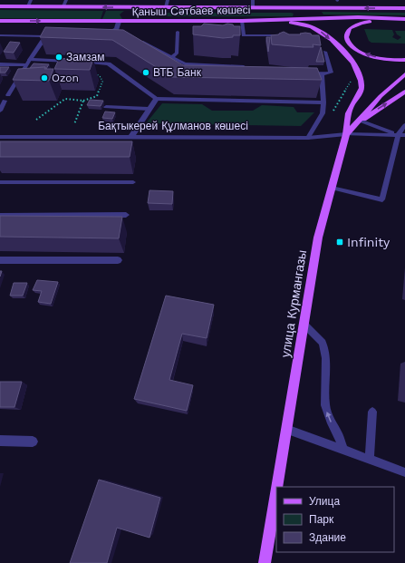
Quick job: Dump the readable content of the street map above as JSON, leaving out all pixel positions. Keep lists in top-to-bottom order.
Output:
{
  "streets": {
    "main road": ["Қаныш Сәтбаев көшесі", "улица Курмангазы"],
    "street": ["Бақтыкерей Құлманов көшесі"]
  },
  "crossings": [
    ["Қаныш Сәтбаев көшесі", "улица Курмангазы"],
    ["Бақтыкерей Құлманов көшесі", "улица Курмангазы"]
  ],
  "places": {
    "other": ["Замзам", "ВТБ Банк", "Ozon"],
    "transit": ["Infinity"]
  },
  "legend": ["Улица", "Парк", "Здание"]
}
